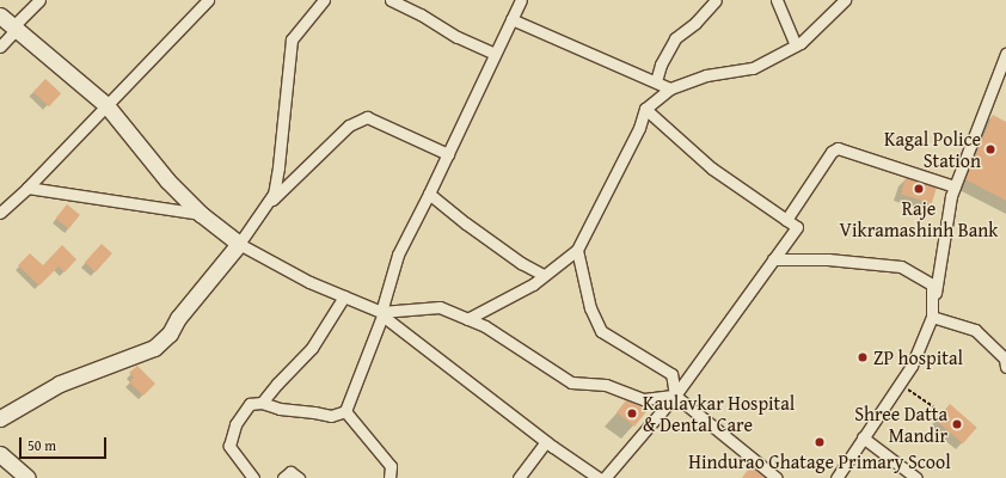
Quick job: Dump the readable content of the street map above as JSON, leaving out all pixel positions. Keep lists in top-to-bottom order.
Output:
{
  "places": [
    "Kagal Police Station",
    "Raje Vikramashinh Bank",
    "ZP hospital",
    "Kaulavkar Hospital & Dental Care",
    "Shree Datta Mandir",
    "Hindurao Ghatage Primary Scool"
  ],
  "scale_bar": "50 m"
}
